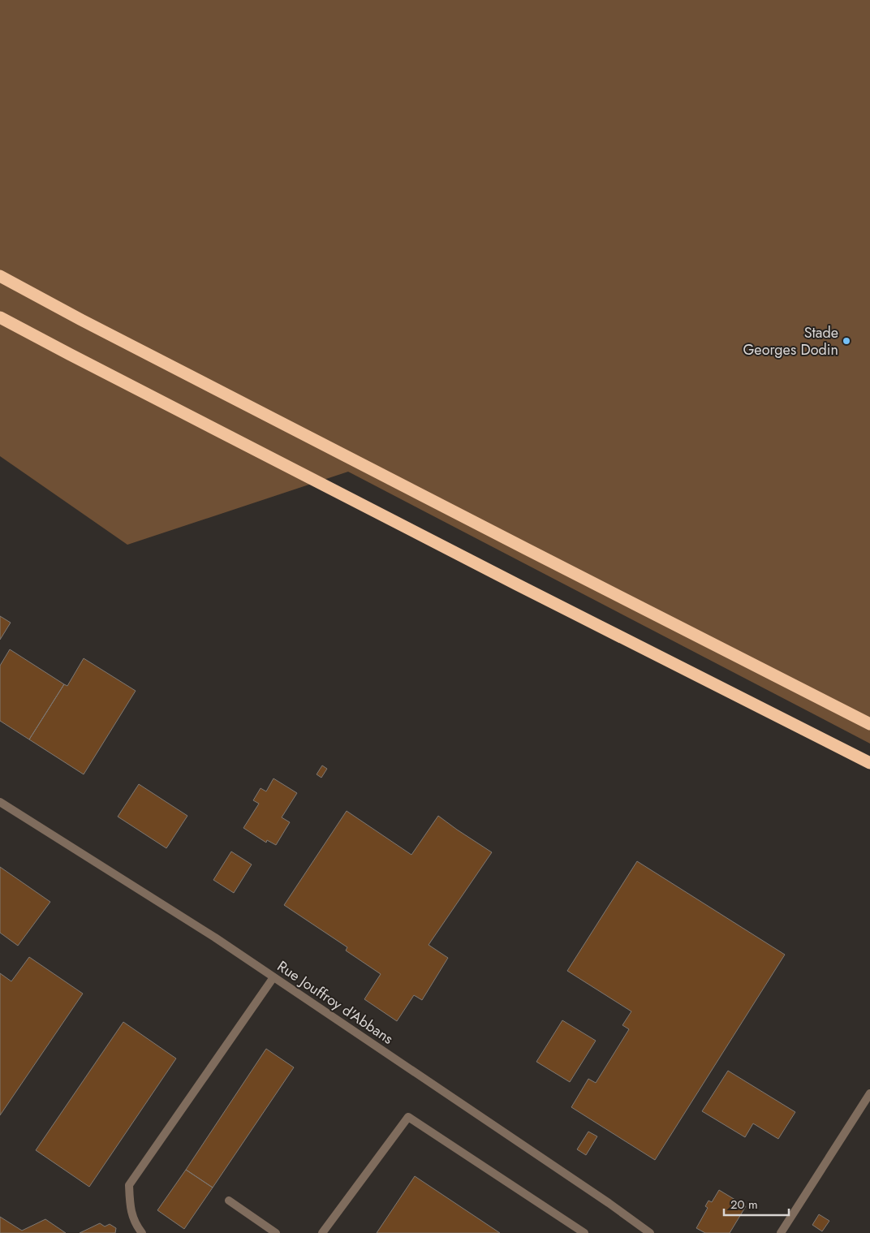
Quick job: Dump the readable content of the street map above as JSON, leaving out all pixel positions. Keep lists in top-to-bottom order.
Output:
{
  "streets": {
    "street": ["Rue Jouffroy d'Abbans"]
  },
  "places": ["Stade Georges Dodin"],
  "scale_bar": "20 m"
}
